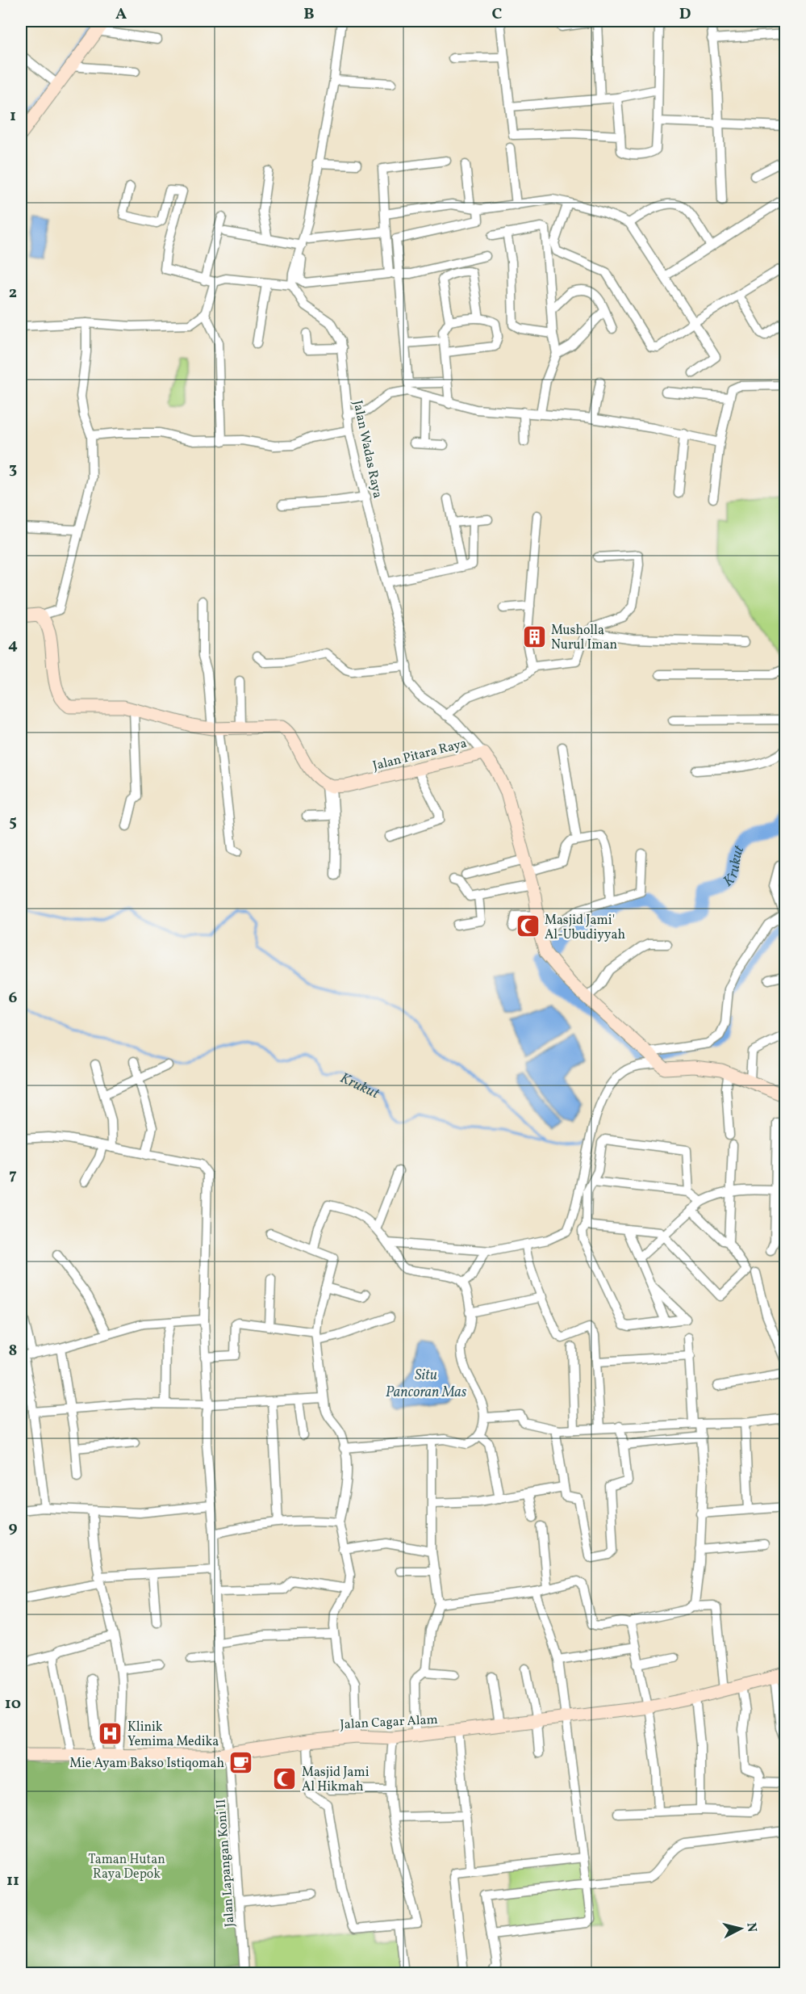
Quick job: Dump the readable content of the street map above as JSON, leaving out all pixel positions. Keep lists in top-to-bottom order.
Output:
{
  "streets": {
    "main road": ["Jalan Pitara Raya", "Jalan Cagar Alam"],
    "street": ["Jalan Wadas Raya", "Jalan Lapangan Koni II"]
  },
  "crossings": [
    ["Jalan Wadas Raya", "Jalan Pitara Raya"],
    ["Jalan Cagar Alam", "Jalan Lapangan Koni II"]
  ],
  "water": ["Krukut", "Situ Pancoran Mas"],
  "parks": ["Taman Hutan Raya Depok"],
  "places": {
    "building": ["Musholla Nurul Iman"],
    "mosque": ["Masjid Jami' Al-Ubudiyyah", "Masjid Jami Al Hikmah"],
    "hospital": ["Klinik Yemima Medika"],
    "cafe": ["Mie Ayam Bakso Istiqomah"]
  },
  "north": "right",
  "grid": {
    "columns": [
      "A",
      "B",
      "C",
      "D"
    ],
    "rows": [
      "1",
      "2",
      "3",
      "4",
      "5",
      "6",
      "7",
      "8",
      "9",
      "10",
      "11"
    ]
  }
}
